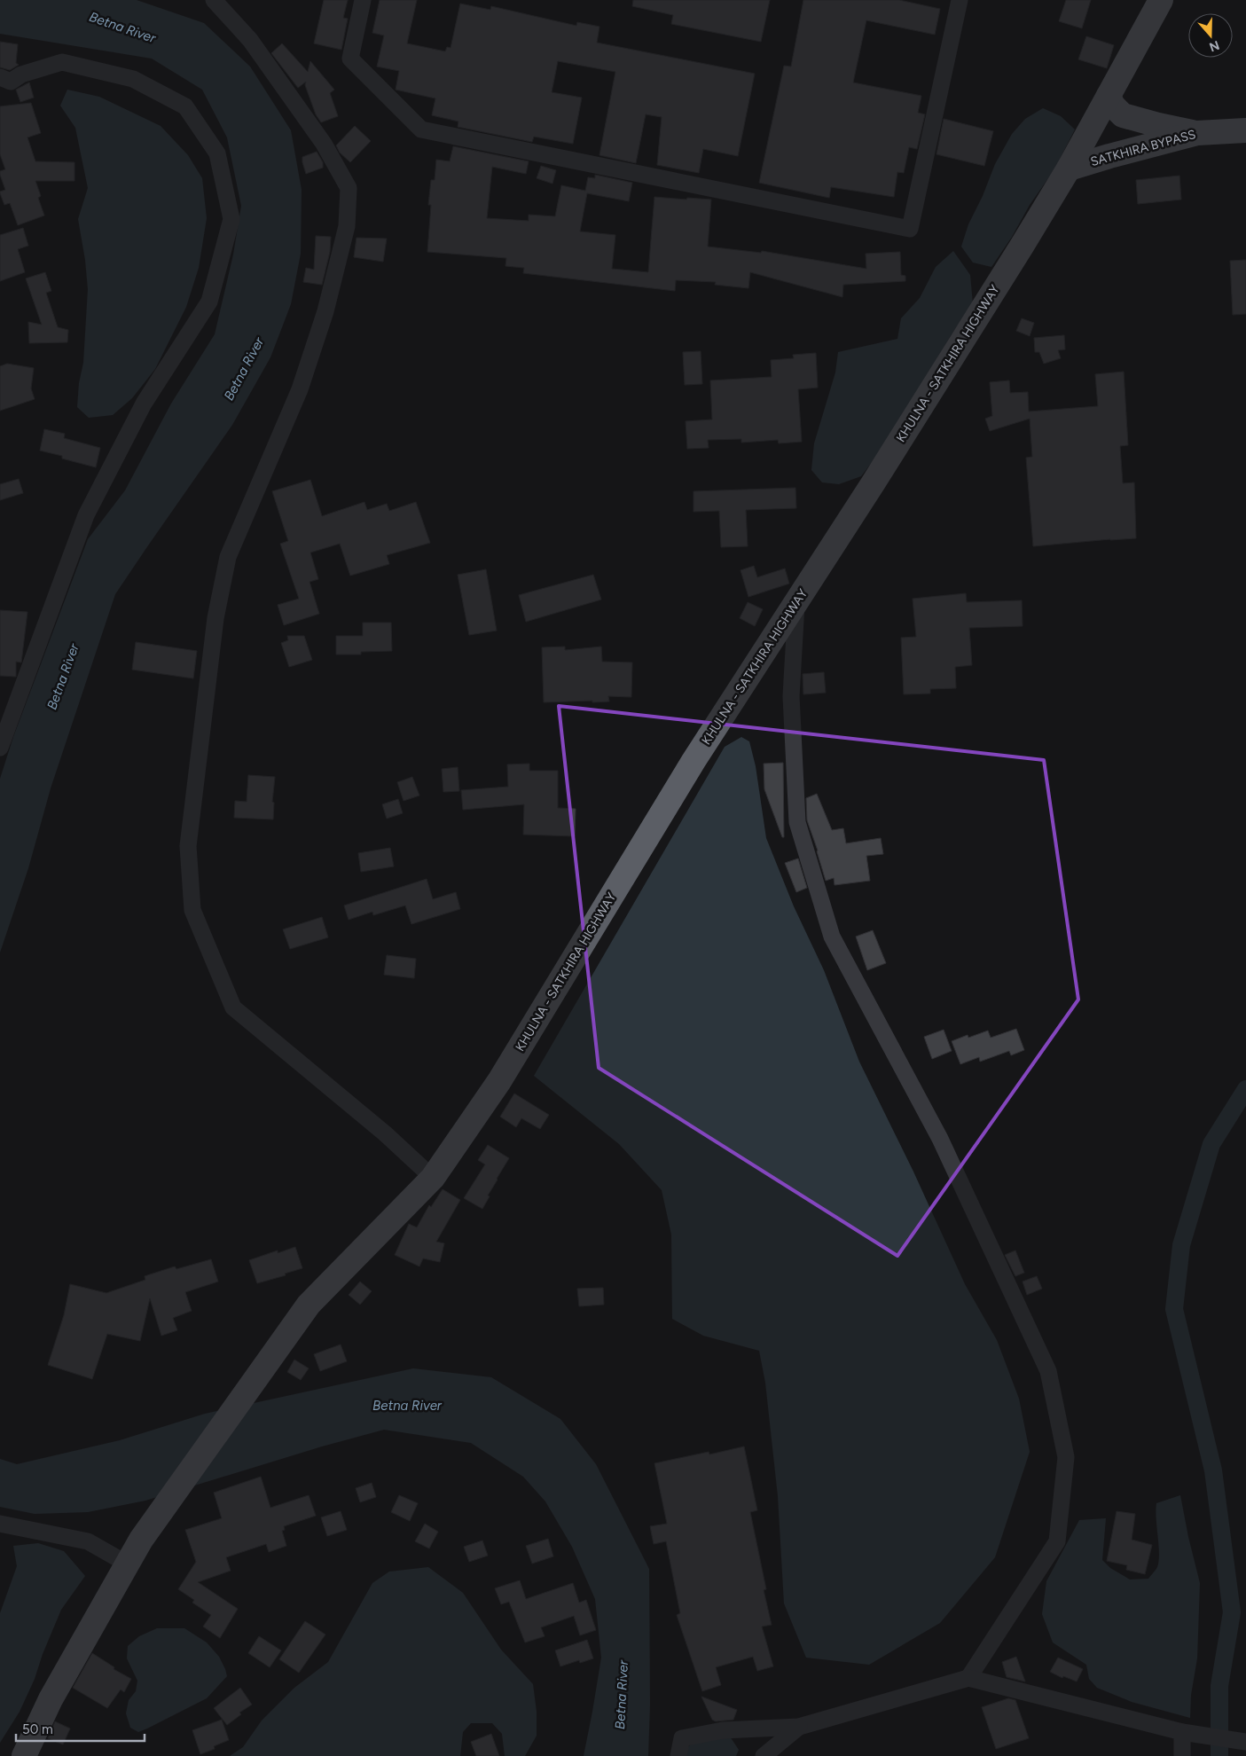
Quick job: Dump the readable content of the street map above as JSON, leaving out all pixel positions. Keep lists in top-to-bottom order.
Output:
{
  "streets": {
    "highway": ["SATKHIRA BYPASS", "KHULNA - SATKHIRA HIGHWAY"]
  },
  "crossings": [
    ["SATKHIRA BYPASS", "KHULNA - SATKHIRA HIGHWAY"]
  ],
  "water": ["Betna River"],
  "scale_bar": "50 m",
  "north": "bottom"
}
